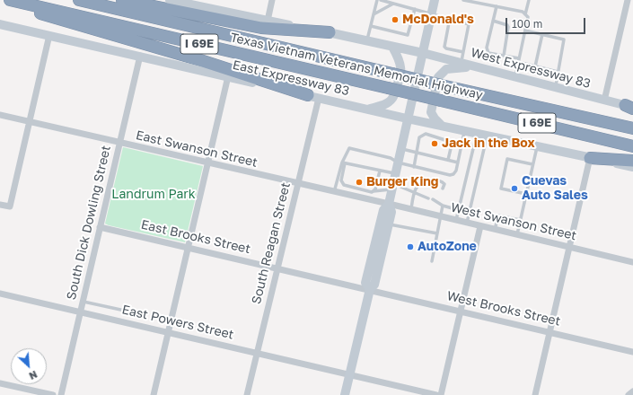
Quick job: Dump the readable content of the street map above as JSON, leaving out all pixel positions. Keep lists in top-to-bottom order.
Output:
{
  "streets": {
    "highway": ["I 69E", "Texas Vietnam Veterans Memorial Highway"],
    "main road": ["West Expressway 83", "East Expressway 83"],
    "street": [
      "East Swanson Street",
      "West Swanson Street",
      "South Dick Dowling Street",
      "East Brooks Street",
      "South Reagan Street",
      "West Brooks Street",
      "East Powers Street"
    ]
  },
  "crossings": [
    ["East Expressway 83", "South Dick Dowling Street"],
    ["East Expressway 83", "South Reagan Street"],
    ["East Swanson Street", "West Swanson Street"],
    ["East Swanson Street", "South Dick Dowling Street"],
    ["East Swanson Street", "South Reagan Street"],
    ["South Dick Dowling Street", "East Brooks Street"],
    ["South Dick Dowling Street", "East Powers Street"],
    ["East Brooks Street", "South Reagan Street"],
    ["East Brooks Street", "West Brooks Street"],
    ["South Reagan Street", "East Powers Street"]
  ],
  "parks": ["Landrum Park"],
  "places": [
    "McDonald's",
    "Jack in the Box",
    "Burger King",
    "Cuevas Auto Sales",
    "AutoZone"
  ],
  "scale_bar": "100 m",
  "north": "bottom right"
}
